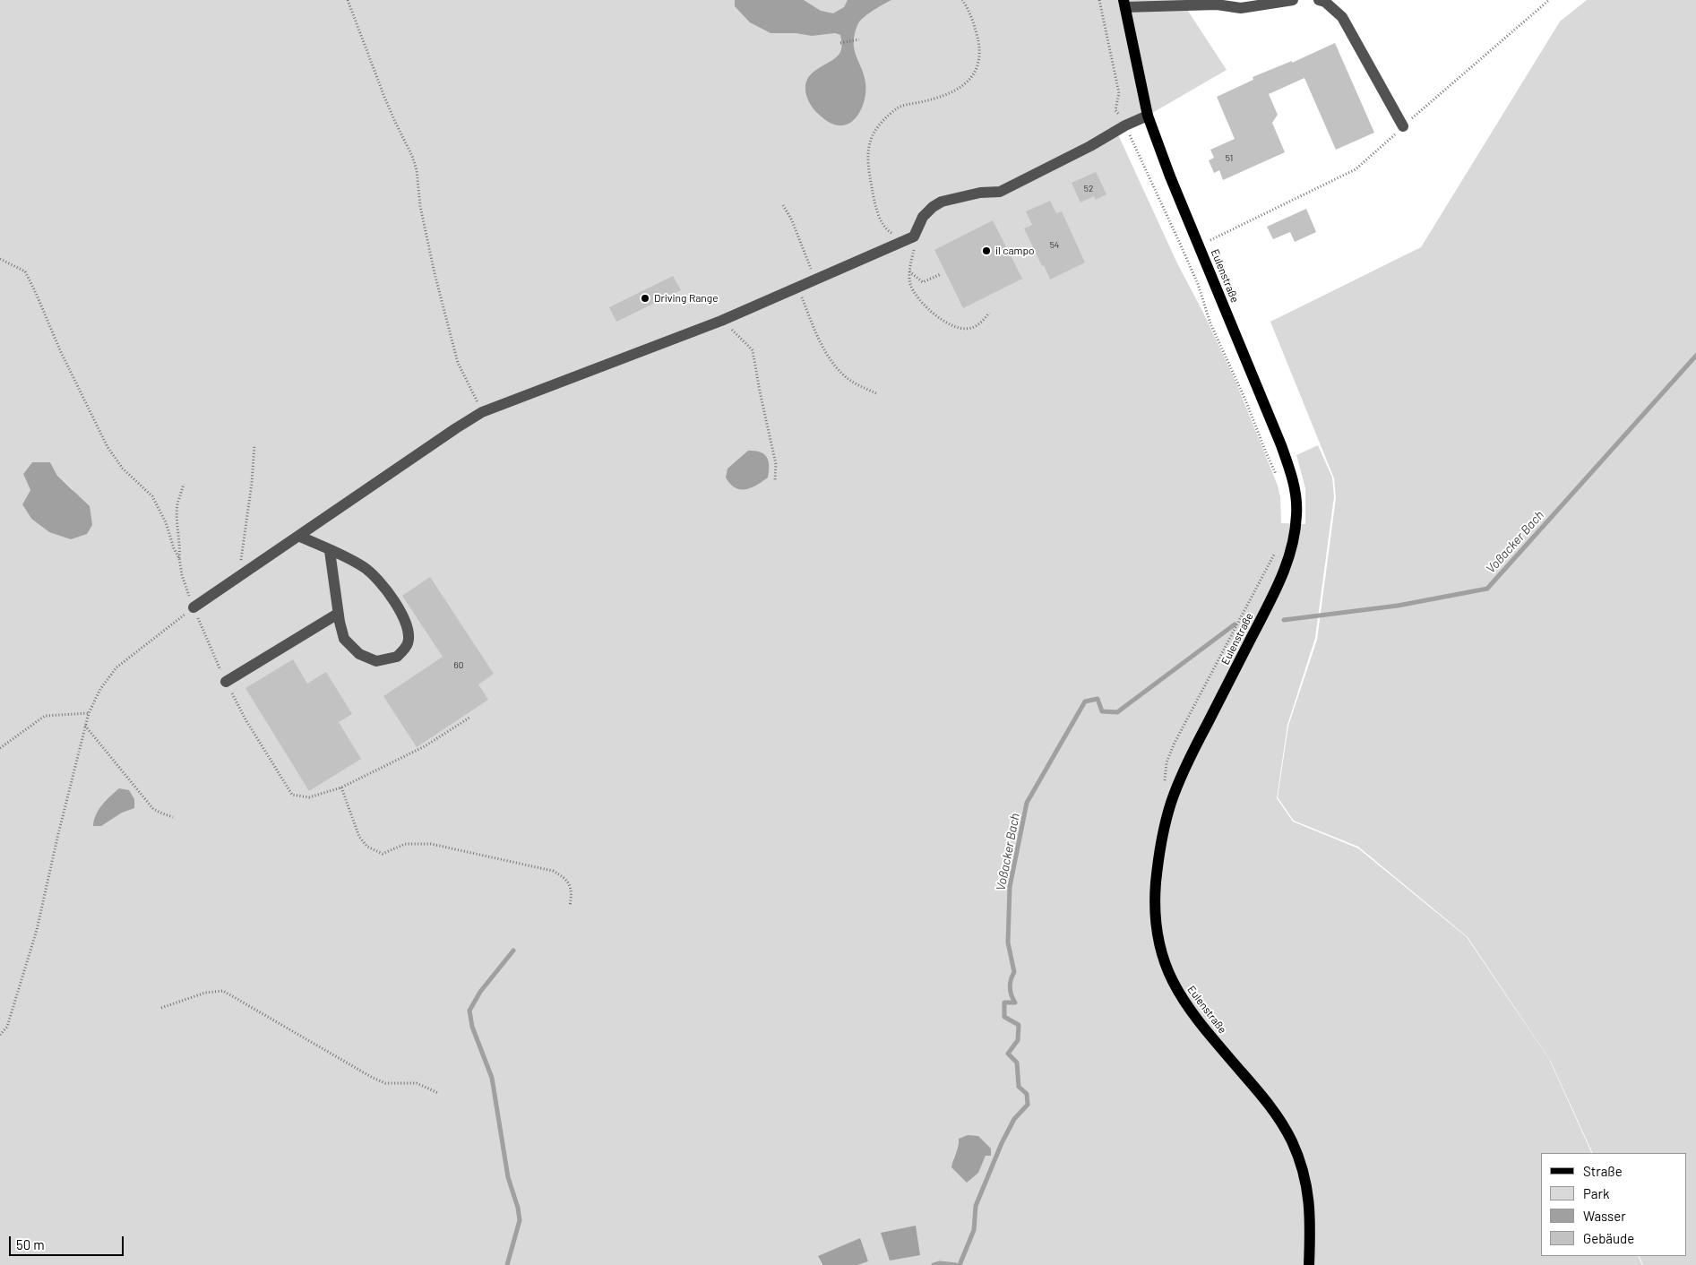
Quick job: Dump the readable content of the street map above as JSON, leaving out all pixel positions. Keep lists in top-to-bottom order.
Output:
{
  "streets": {
    "main road": ["Eulenstraße"]
  },
  "water": ["Voßacker Bach"],
  "places": ["il campo", "Driving Range"],
  "house_numbers": [
    "51",
    "52",
    "54",
    "60"
  ],
  "legend": [
    "Straße",
    "Park",
    "Wasser",
    "Gebäude"
  ],
  "scale_bar": "50 m"
}
